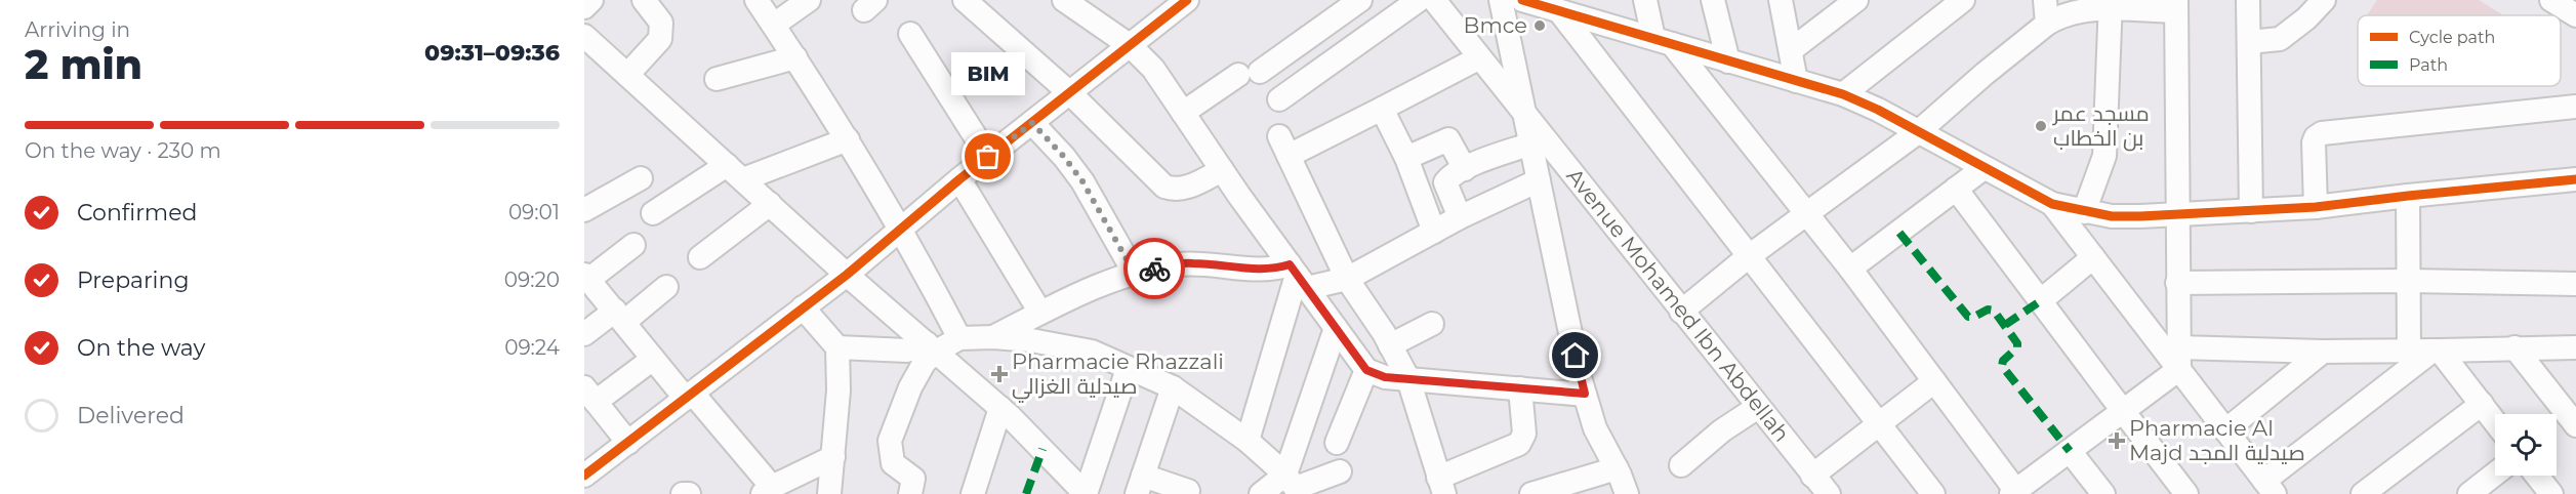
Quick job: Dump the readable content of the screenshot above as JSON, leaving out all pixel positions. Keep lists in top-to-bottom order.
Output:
{
  "streets": {
    "street": ["Avenue Mohamed Ibn Abdellah"]
  },
  "places": {
    "other": ["Bmce", "مسجد عمر بن الخطاب", "BIM"],
    "health": ["Pharmacie Rhazzali صيدلية الغزالي", "Pharmacie Al Majd صيدلية المجد"]
  },
  "legend": ["Cycle path", "Path"],
  "page": {
    "heading": ["2 min", "Arriving in", "09:31–09:36"],
    "bubble": "BIM",
    "bar": "On the way · 230 m",
    "list": [
      ["Confirmed", "09:01"],
      ["Preparing", "09:20"],
      ["On the way", "09:24"],
      "Delivered"
    ]
  }
}
